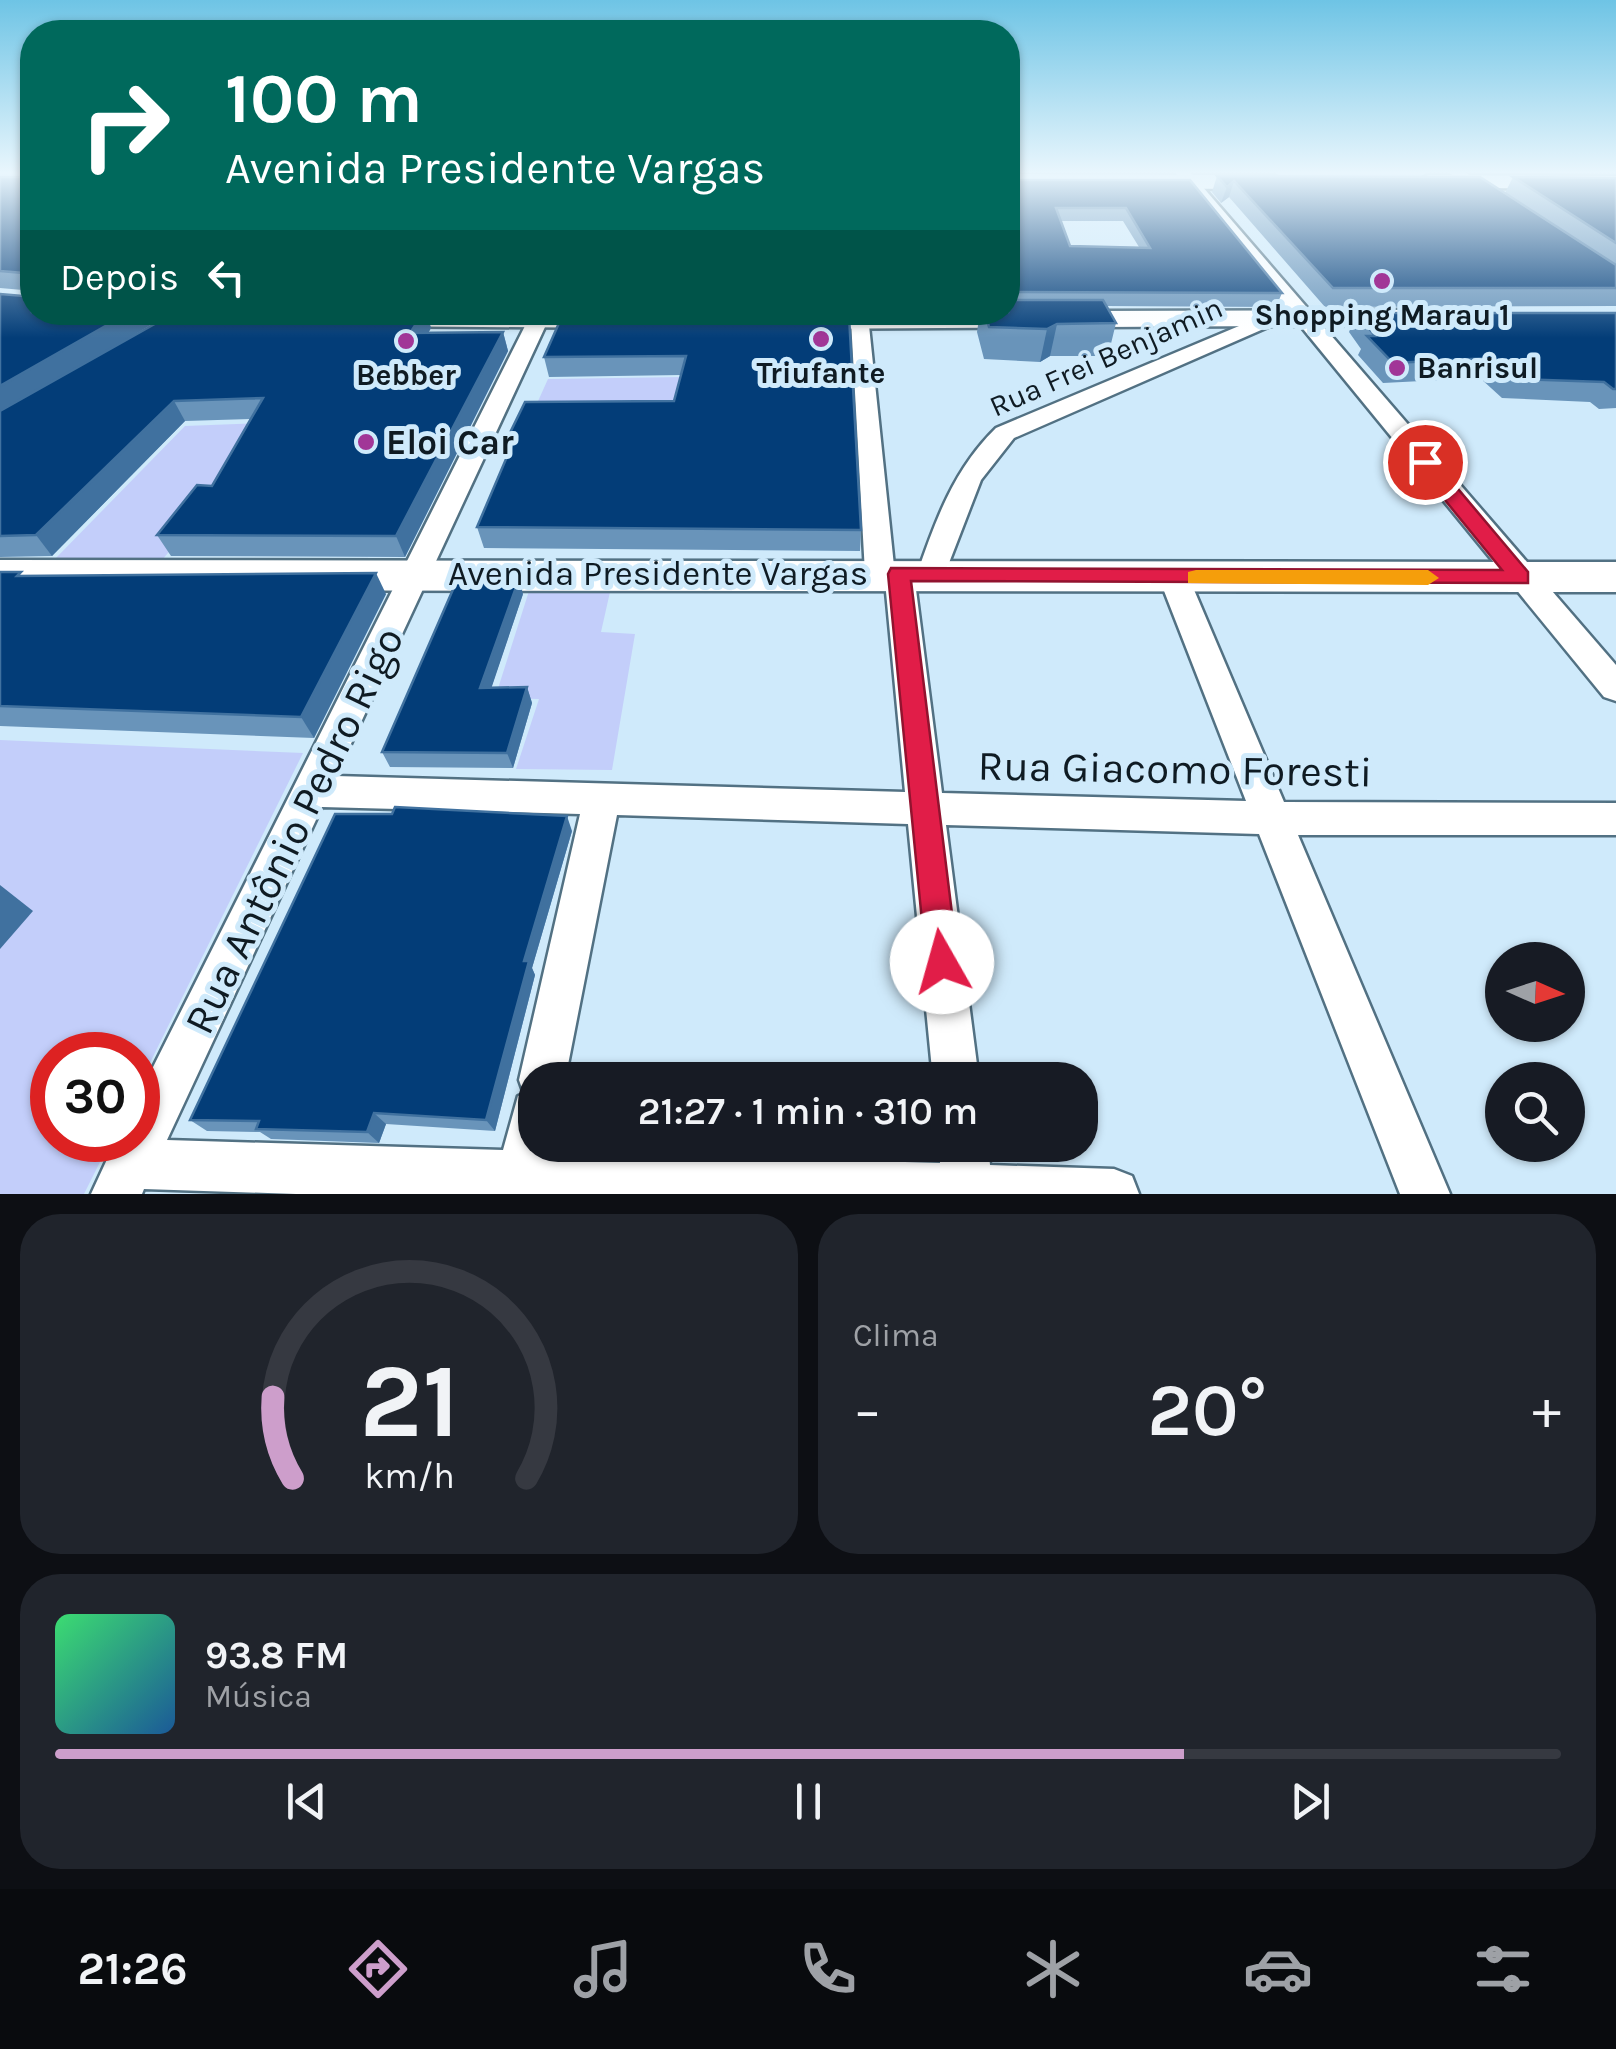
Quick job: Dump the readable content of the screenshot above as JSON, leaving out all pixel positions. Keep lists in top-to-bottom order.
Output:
{
  "streets": {
    "main road": ["Avenida Presidente Vargas"],
    "street": ["Rua Frei Benjamin", "Rua Giacomo Foresti", "Rua Antônio Pedro Rigo"]
  },
  "crossings": [
    ["Rua Frei Benjamin", "Avenida Presidente Vargas"],
    ["Avenida Presidente Vargas", "Rua Antônio Pedro Rigo"],
    ["Rua Giacomo Foresti", "Rua Antônio Pedro Rigo"]
  ],
  "places": [
    "Shopping Marau 1",
    "Triufante",
    "Bebber",
    "Banrisul",
    "Eloi Car"
  ],
  "north": "right",
  "page": {
    "turn": ["100 m", "Avenida Presidente Vargas"],
    "then": "Depois",
    "limit": "30",
    "trip": "21:27 · 1 min · 310 m",
    "tile": "Clima",
    "heat": ["−", "20°", "+"],
    "song": ["93.8 FM", "Música"],
    "tabs": "21:26",
    "gauge": ["21", "km/h"]
  }
}
